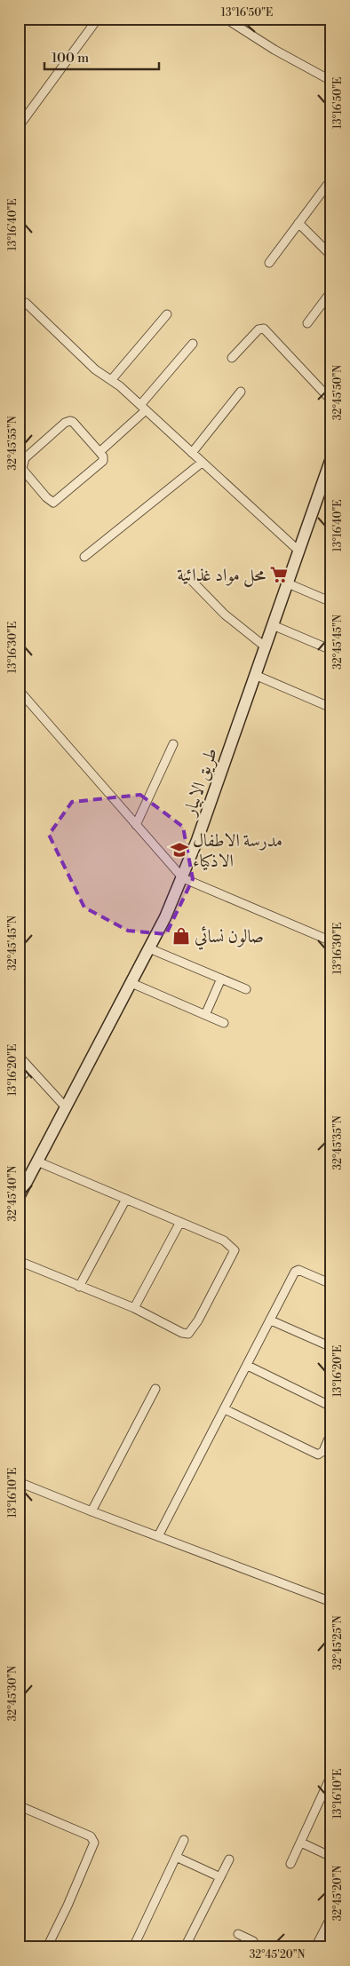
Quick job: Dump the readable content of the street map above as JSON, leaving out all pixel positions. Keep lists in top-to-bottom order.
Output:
{
  "streets": {
    "main road": ["طريق الابيار"]
  },
  "places": {
    "supermarket": ["محل مواد غذائية"],
    "school or university": ["مدرسة الاطفال الاذكياء"],
    "shop": ["صالون نسائي"]
  },
  "scale_bar": "100 m",
  "coordinates": [
    "13°16'50\"E",
    "13°16'40\"E",
    "32°45'50\"N",
    "32°45'55\"N",
    "32°45'45\"N",
    "13°16'30\"E",
    "13°16'20\"E",
    "32°45'35\"N",
    "32°45'40\"N",
    "13°16'10\"E",
    "32°45'25\"N",
    "32°45'30\"N",
    "32°45'20\"N"
  ]
}
